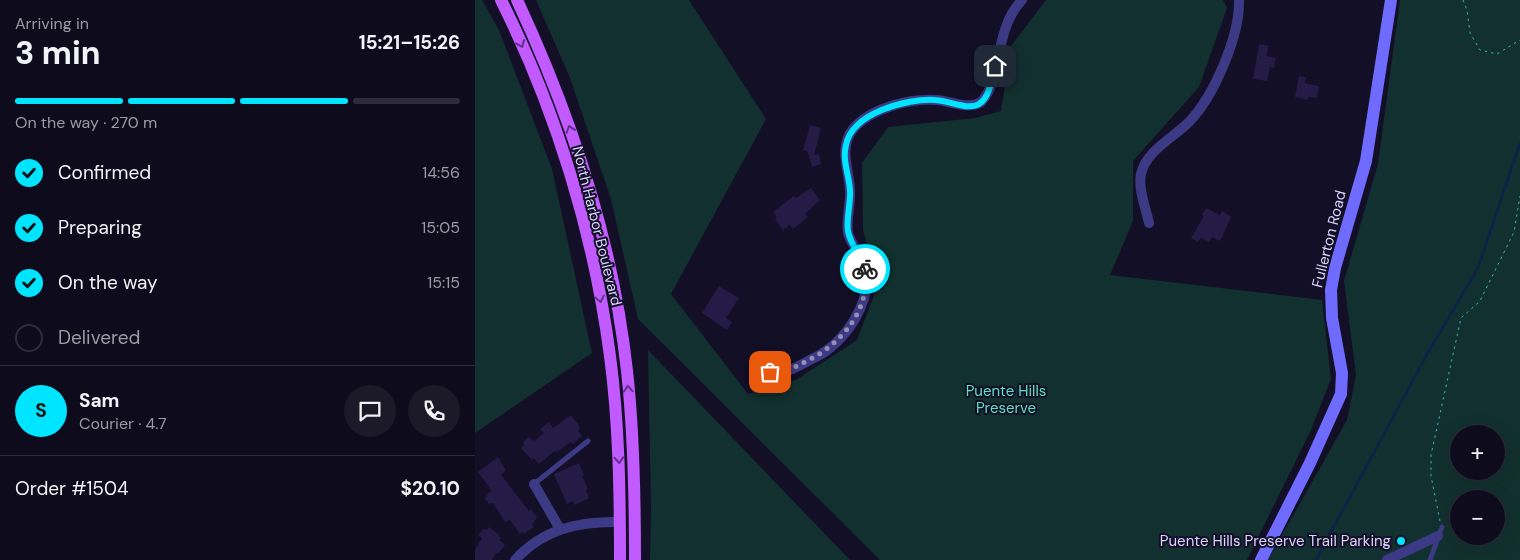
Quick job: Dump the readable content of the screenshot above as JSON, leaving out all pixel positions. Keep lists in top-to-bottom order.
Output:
{
  "streets": {
    "main road": ["North Harbor Boulevard"],
    "street": ["Fullerton Road"]
  },
  "parks": ["Puente Hills Preserve"],
  "places": ["Puente Hills Preserve Trail Parking"],
  "page": {
    "heading": ["3 min", "Arriving in", "15:21–15:26"],
    "panel": [
      "Sam",
      "Courier · 4.7",
      "Order #1504",
      "$20.10"
    ],
    "bar": "On the way · 270 m",
    "list": [
      ["Confirmed", "14:56"],
      ["Preparing", "15:05"],
      ["On the way", "15:15"],
      "Delivered"
    ],
    "round": "S",
    "map_buttons": ["+", "−"]
  }
}
